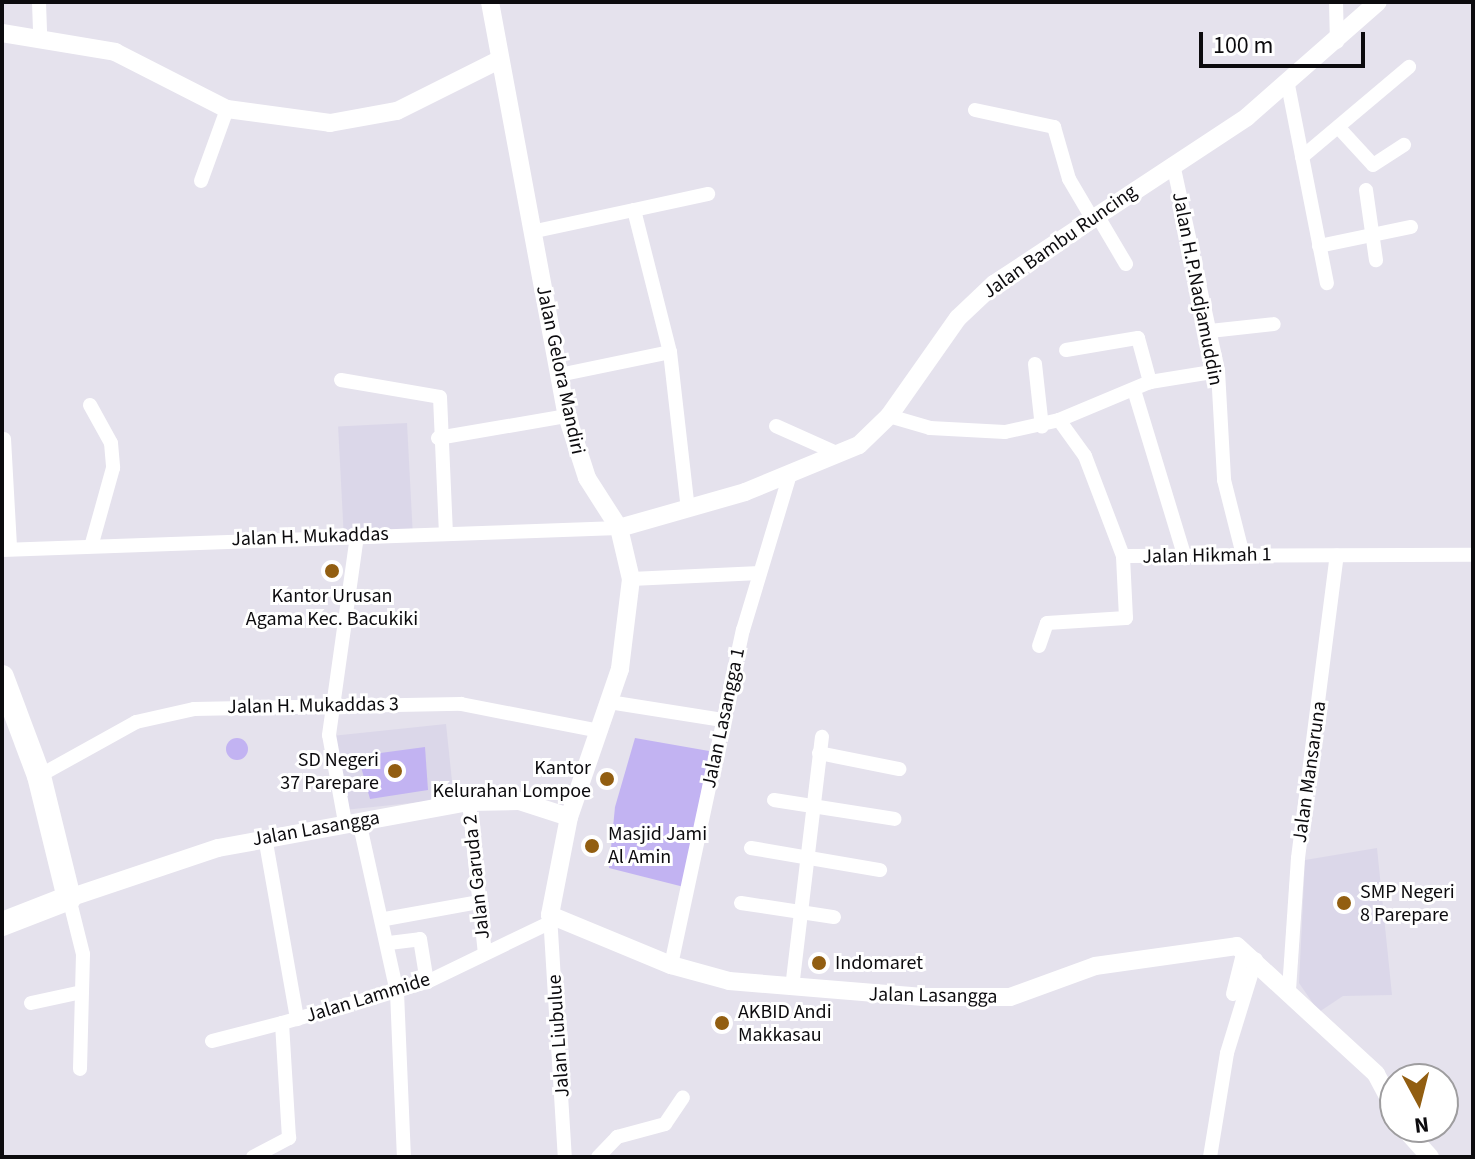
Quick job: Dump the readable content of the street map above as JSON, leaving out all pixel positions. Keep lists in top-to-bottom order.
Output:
{
  "streets": {
    "street": [
      "Jalan Bambu Runcing",
      "Jalan H.P.Nadjamuddin",
      "Jalan Gelora Mandiri",
      "Jalan H. Mukaddas",
      "Jalan Hikmah 1",
      "Jalan H. Mukaddas 3",
      "Jalan Lasangga 1",
      "Jalan Mansaruna",
      "Jalan Lasangga",
      "Jalan Garuda 2",
      "Jalan Lammide",
      "Jalan Liubulue"
    ]
  },
  "crossings": [
    ["Jalan Bambu Runcing", "Jalan H.P.Nadjamuddin"],
    ["Jalan Bambu Runcing", "Jalan Gelora Mandiri"],
    ["Jalan Bambu Runcing", "Jalan H. Mukaddas"],
    ["Jalan Bambu Runcing", "Jalan Lasangga 1"],
    ["Jalan H.P.Nadjamuddin", "Jalan Hikmah 1"],
    ["Jalan Gelora Mandiri", "Jalan H. Mukaddas"],
    ["Jalan Gelora Mandiri", "Jalan H. Mukaddas 3"],
    ["Jalan Gelora Mandiri", "Jalan Lasangga"],
    ["Jalan Gelora Mandiri", "Jalan Lammide"],
    ["Jalan Gelora Mandiri", "Jalan Liubulue"],
    ["Jalan Hikmah 1", "Jalan Mansaruna"],
    ["Jalan Lasangga 1", "Jalan Lasangga"],
    ["Jalan Lasangga", "Jalan Garuda 2"],
    ["Jalan Lasangga", "Jalan Lammide"],
    ["Jalan Lasangga", "Jalan Liubulue"],
    ["Jalan Garuda 2", "Jalan Lammide"],
    ["Jalan Lammide", "Jalan Liubulue"]
  ],
  "places": [
    "Kantor Urusan Agama Kec. Bacukiki",
    "SD Negeri 37 Parepare",
    "Kantor Kelurahan Lompoe",
    "Masjid Jami Al Amin",
    "SMP Negeri 8 Parepare",
    "Indomaret",
    "AKBID Andi Makkasau"
  ],
  "scale_bar": "100 m",
  "north": "bottom"
}
